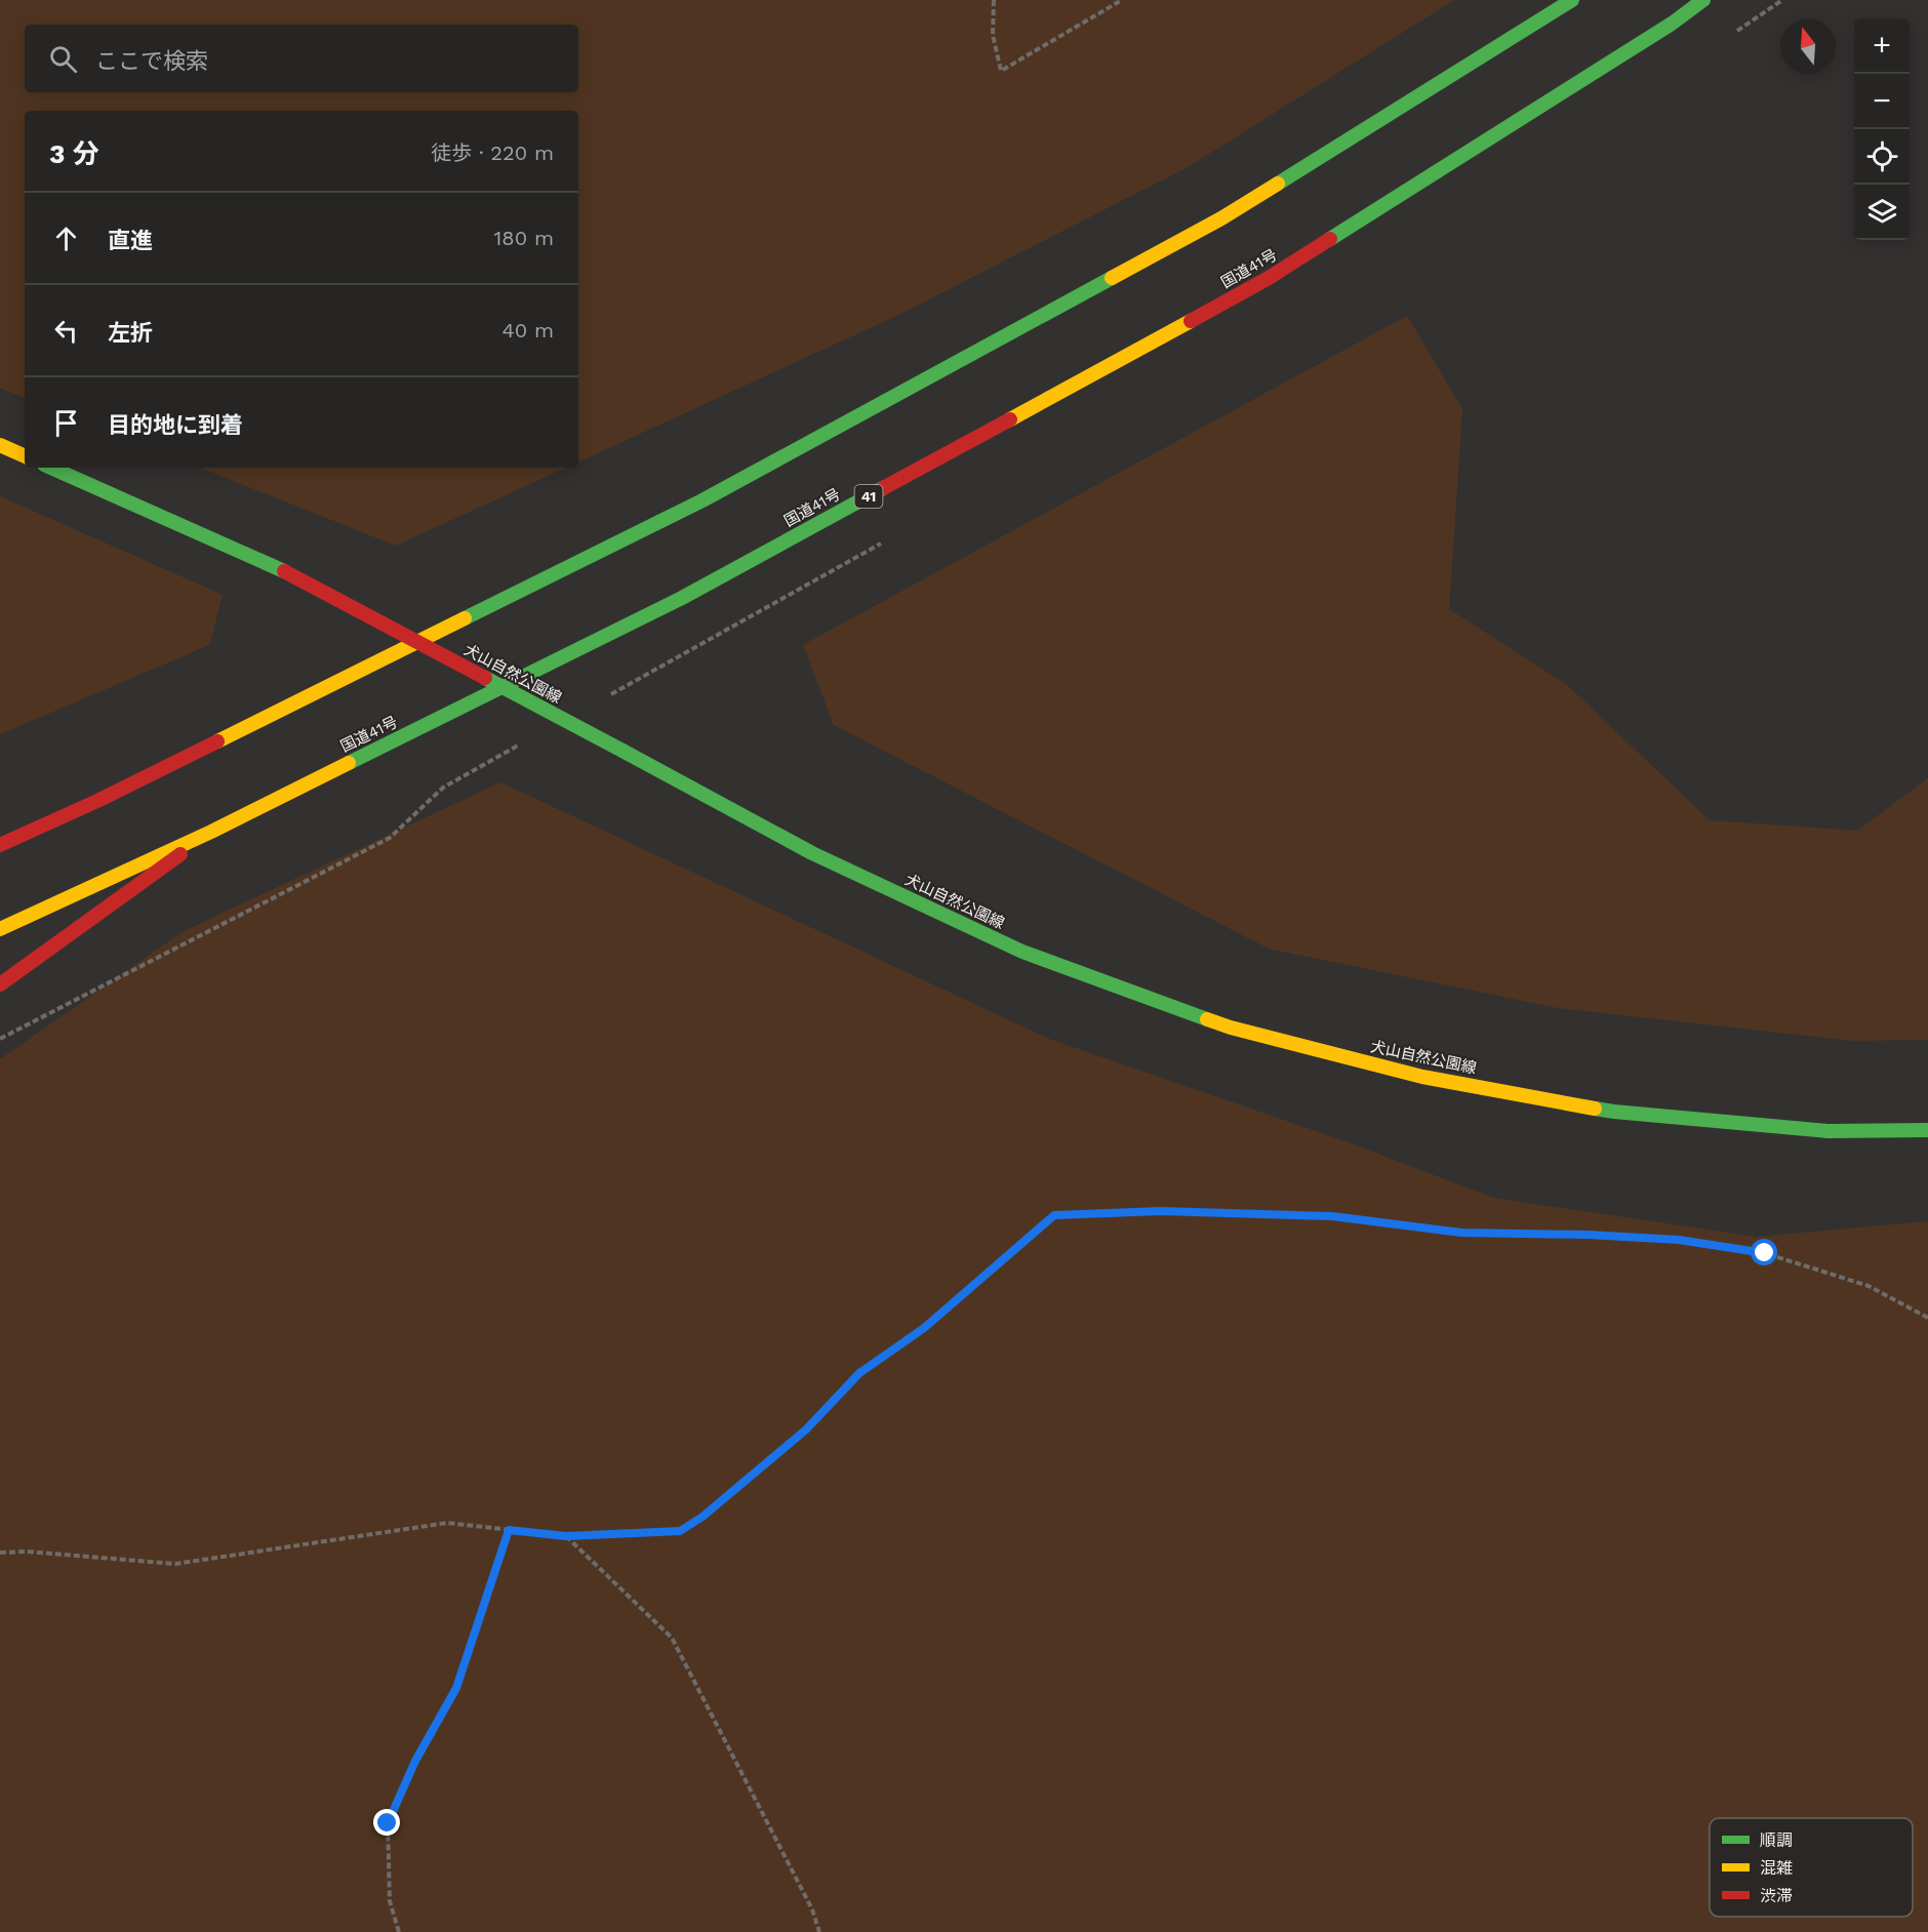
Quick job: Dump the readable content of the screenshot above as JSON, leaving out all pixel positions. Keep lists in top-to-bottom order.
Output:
{
  "streets": {
    "main road": ["国道41号", "41", "犬山自然公園線"]
  },
  "legend": ["順調", "混雑", "渋滞"],
  "north": "top",
  "page": {
    "map_buttons": ["+", "−"],
    "search": "ここで検索",
    "heading": ["3 分", "徒歩 · 220 m"],
    "list": [
      ["直進", "180 m"],
      ["左折", "40 m"],
      "目的地に到着"
    ]
  }
}
